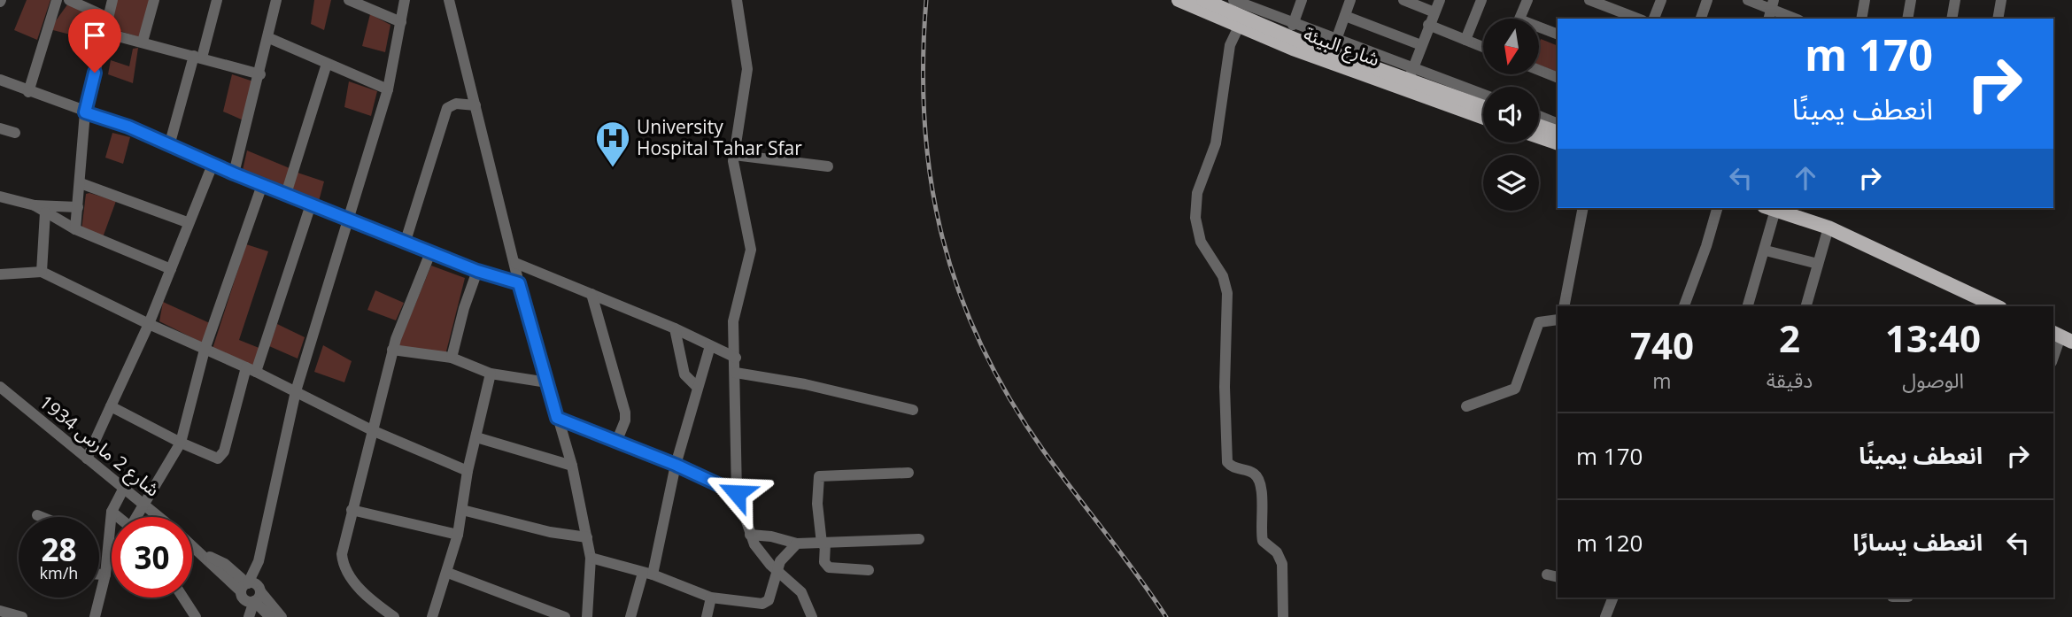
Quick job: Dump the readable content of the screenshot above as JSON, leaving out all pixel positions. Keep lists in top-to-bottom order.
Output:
{
  "streets": {
    "main road": ["شارع البيئة"],
    "street": ["شارع 2 مارس 1934"]
  },
  "places": {
    "hospital": ["University Hospital Tahar Sfar"]
  },
  "north": "bottom",
  "page": {
    "turn": ["170 m", "انعطف يمينًا"],
    "eta": [
      "13:40",
      "الوصول",
      "2",
      "دقيقة",
      "740",
      "m"
    ],
    "list": [
      {
        "name": "انعطف يمينًا",
        "value": "170 m"
      },
      {
        "name": "انعطف يسارًا",
        "value": "120 m"
      }
    ],
    "speed": "28 km/h",
    "limit": "30"
  }
}
